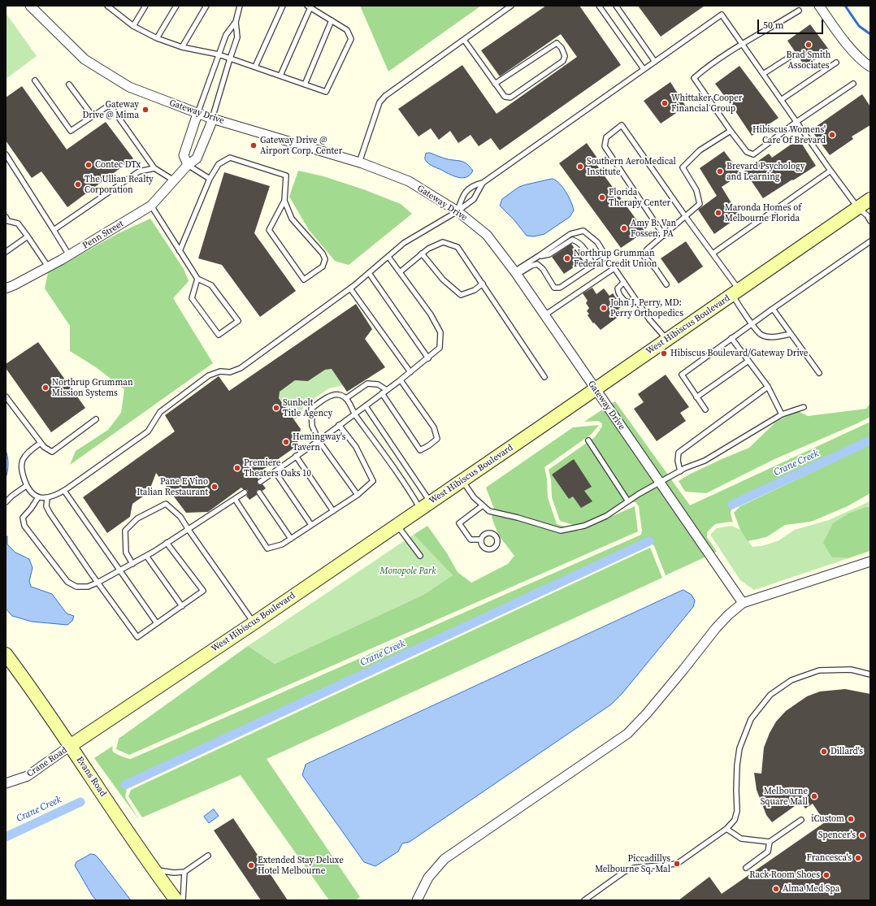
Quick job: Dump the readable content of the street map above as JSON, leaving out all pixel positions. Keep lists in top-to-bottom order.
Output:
{
  "streets": {
    "street": [
      "Gateway Drive",
      "Penn Street",
      "West Hibiscus Boulevard",
      "Crane Road",
      "Evans Road"
    ]
  },
  "crossings": [
    ["Gateway Drive", "Penn Street"],
    ["Gateway Drive", "West Hibiscus Boulevard"],
    ["West Hibiscus Boulevard", "Crane Road"],
    ["West Hibiscus Boulevard", "Evans Road"],
    ["Crane Road", "Evans Road"]
  ],
  "water": ["Crane Creek"],
  "parks": ["Monopole Park"],
  "places": [
    "Brad Smith Associates",
    "Whittaker Cooper Financial Group",
    "Gateway Drive @ Mima",
    "Hibiscus Womens' Care Of Brevard",
    "Gateway Drive @ Airport Corp. Center",
    "Contec DTx",
    "Southern AeroMedical Institute",
    "Brevard Psychology and Learning",
    "The Ullian Realty Corporation",
    "Florida Therapy Center",
    "Maronda Homes of Melbourne Florida",
    "Amy B. Van Fossen, PA",
    "Northrup Grumman Federal Credit Union",
    "John J. Perry, MD: Perry Orthopedics",
    "Hibiscus Boulevard/Gateway Drive",
    "Northrup Grumman Mission Systems",
    "Sunbelt Title Agency",
    "Hemingway's Tavern",
    "Premiere Theaters Oaks 10",
    "Pane E Vino Italian Restaurant",
    "Dillard's",
    "Melbourne Square Mall",
    "iCustom",
    "Spencer's",
    "Francesca's",
    "Piccadillys Melbourne Sq. Mal",
    "Extended Stay Deluxe Hotel Melbourne",
    "Rack Room Shoes",
    "Alma Med Spa"
  ],
  "scale_bar": "50 m"
}
